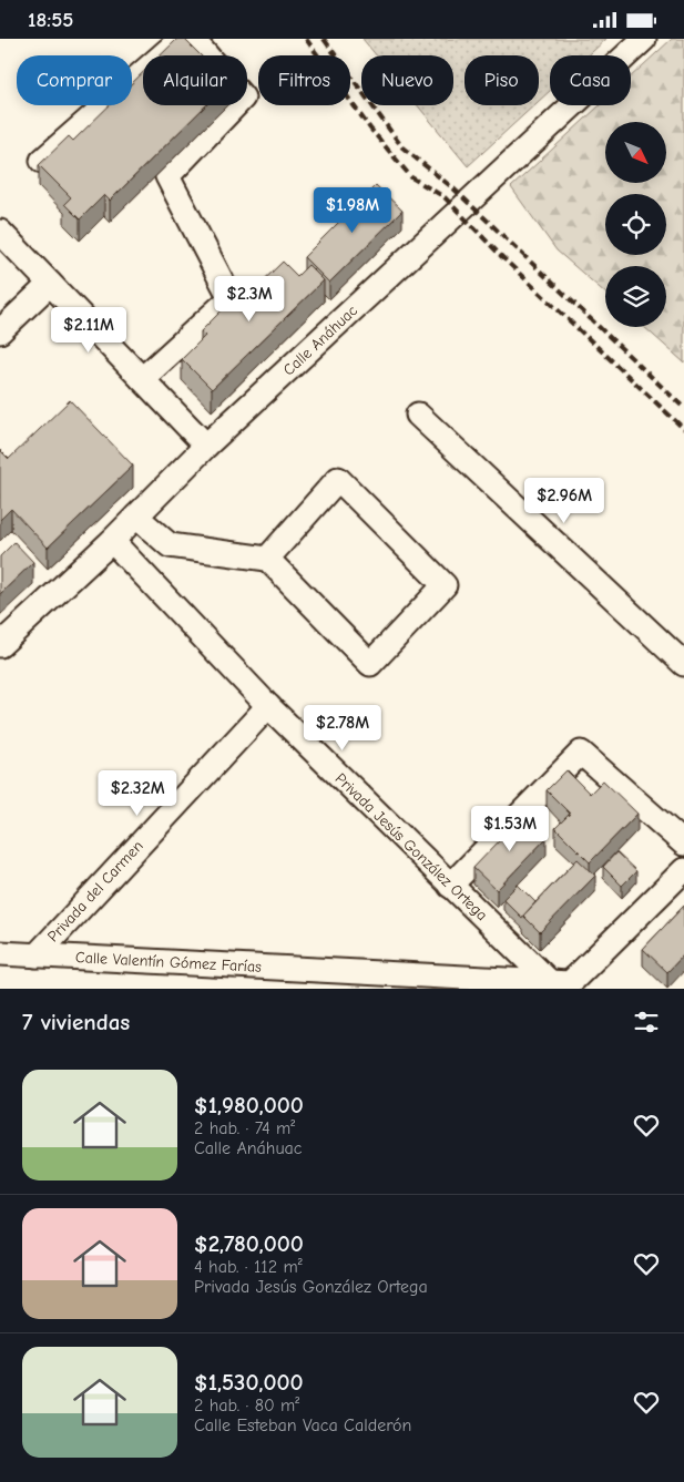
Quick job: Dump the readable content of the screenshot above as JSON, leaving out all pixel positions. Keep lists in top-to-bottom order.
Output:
{
  "streets": {
    "street": [
      "Calle Anáhuac",
      "Privada Jesús González Ortega",
      "Privada del Carmen",
      "Calle Valentín Gómez Farías"
    ]
  },
  "crossings": [
    ["Calle Anáhuac", "Privada Jesús González Ortega"],
    ["Privada Jesús González Ortega", "Privada del Carmen"],
    ["Privada Jesús González Ortega", "Calle Valentín Gómez Farías"],
    ["Privada del Carmen", "Calle Valentín Gómez Farías"]
  ],
  "north": "bottom right",
  "page": {
    "status": "18:55",
    "chip": [
      "Comprar",
      "Alquilar",
      "Filtros",
      "Nuevo",
      "Piso",
      "Casa"
    ],
    "price": [
      "$1.98M",
      "$2.3M",
      "$2.11M",
      "$2.96M",
      "$2.78M",
      "$2.32M",
      "$1.53M"
    ],
    "heading": "7 viviendas",
    "list": [
      {
        "name": "$1,980,000",
        "note": "2 hab. · 74 m² · Calle Anáhuac"
      },
      {
        "name": "$2,780,000",
        "note": "4 hab. · 112 m² · Privada Jesús González Ortega"
      },
      {
        "name": "$1,530,000",
        "note": "2 hab. · 80 m² · Calle Esteban Vaca Calderón"
      }
    ]
  }
}
